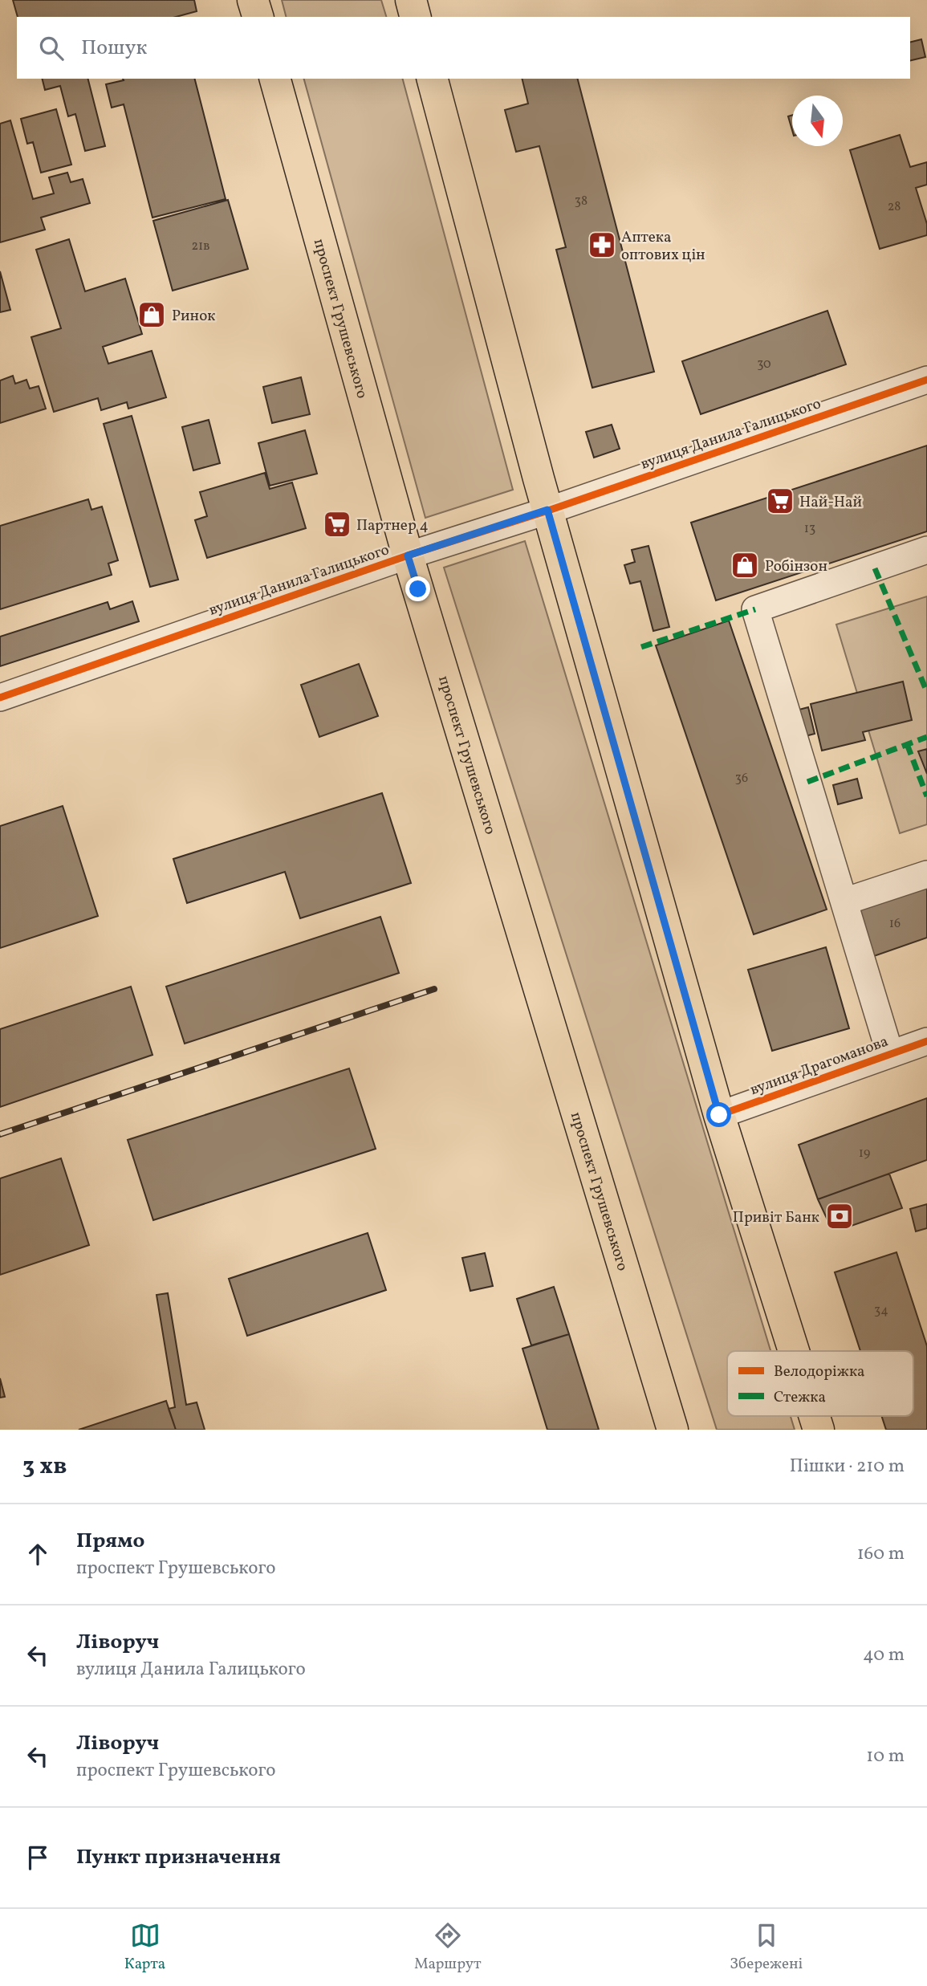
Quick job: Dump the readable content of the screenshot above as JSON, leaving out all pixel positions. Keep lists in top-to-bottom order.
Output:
{
  "streets": {
    "main road": ["проспект Грушевського"],
    "street": ["вулиця Данила Галицького", "вулиця Драгоманова"]
  },
  "crossings": [
    ["проспект Грушевського", "вулиця Данила Галицького"]
  ],
  "places": {
    "pharmacy": ["Аптека оптових цін"],
    "shop": ["Ринок", "Робінзон"],
    "supermarket": ["Най-Най", "Партнер 4"],
    "bank": ["Привіт Банк"]
  },
  "house_numbers": [
    "38",
    "28",
    "21в",
    "30",
    "13",
    "36",
    "16",
    "19",
    "34"
  ],
  "legend": ["Велодоріжка", "Стежка"],
  "north": "bottom",
  "page": {
    "search": "Пошук",
    "heading": ["3 хв", "Пішки · 210 m"],
    "list": [
      ["Прямо", "проспект Грушевського", "160 m"],
      ["Ліворуч", "вулиця Данила Галицького", "40 m"],
      ["Ліворуч", "проспект Грушевського", "10 m"],
      "Пункт призначення"
    ],
    "nav": ["Карта", "Маршрут", "Збережені"]
  }
}
